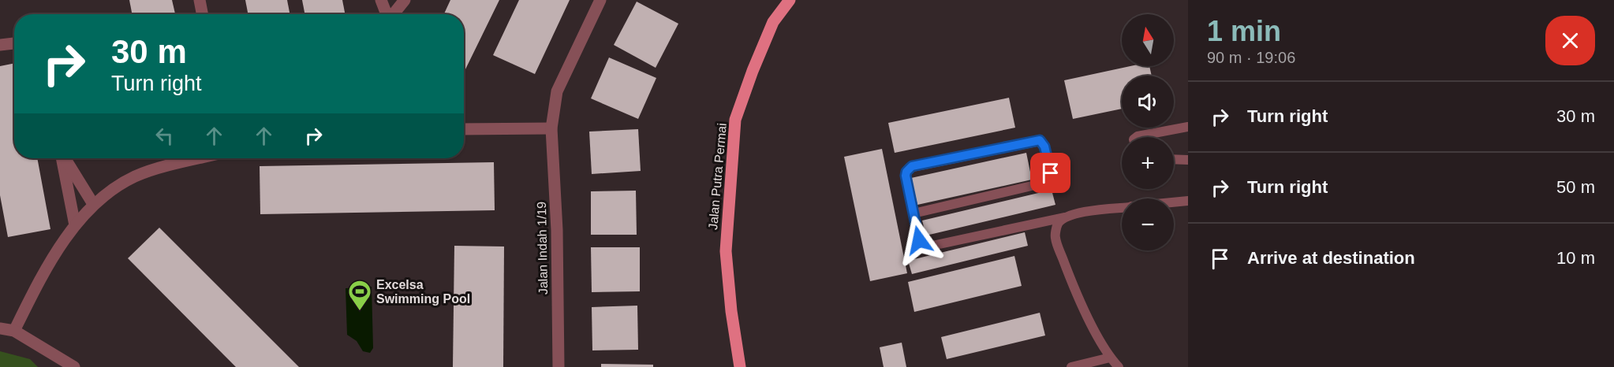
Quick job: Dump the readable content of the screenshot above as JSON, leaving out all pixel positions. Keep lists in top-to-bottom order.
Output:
{
  "streets": {
    "main road": ["Jalan Putra Permai"],
    "street": ["Jalan Indah 1/19"]
  },
  "places": {
    "sports": ["Excelsa Swimming Pool"]
  },
  "north": "top",
  "page": {
    "heading": ["1 min", "90 m · 19:06"],
    "map_buttons": ["+", "−"],
    "turn": ["30 m", "Turn right"],
    "list": [
      {
        "name": "Turn right",
        "value": "30 m"
      },
      {
        "name": "Turn right",
        "value": "50 m"
      },
      {
        "name": "Arrive at destination",
        "value": "10 m"
      }
    ]
  }
}
